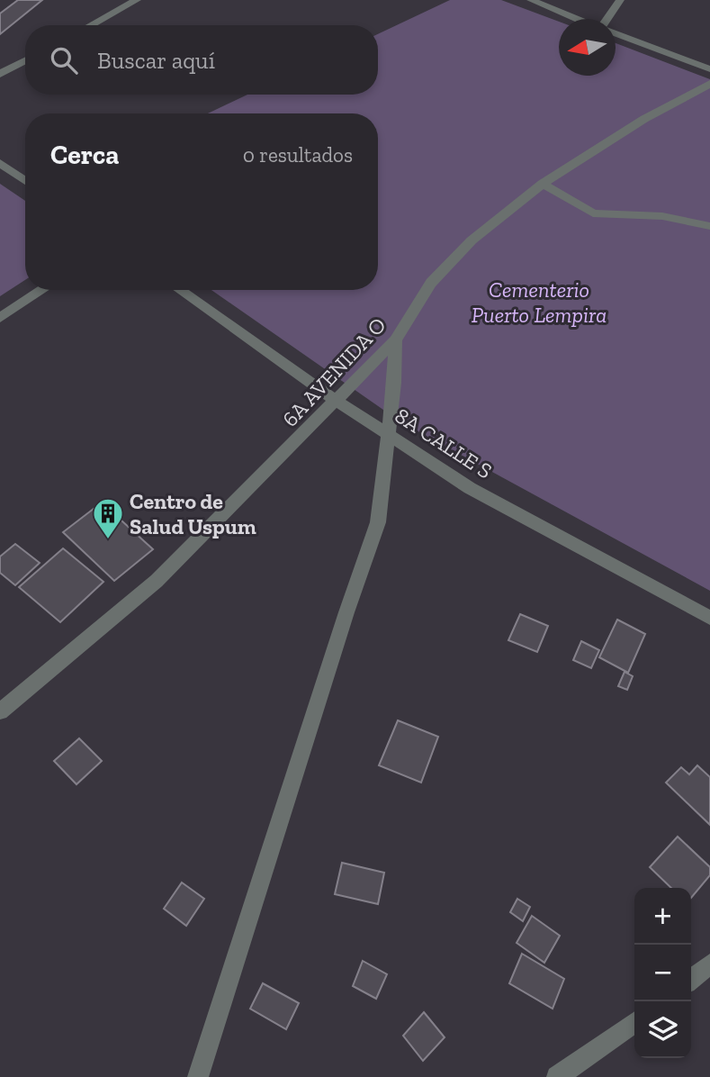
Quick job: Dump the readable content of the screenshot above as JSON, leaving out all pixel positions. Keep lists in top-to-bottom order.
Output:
{
  "streets": {
    "street": ["6A AVENIDA O", "8A CALLE S"]
  },
  "crossings": [
    ["6A AVENIDA O", "8A CALLE S"]
  ],
  "parks": ["Cementerio Puerto Lempira"],
  "places": {
    "building": ["Centro de Salud Uspum"]
  },
  "north": "left",
  "page": {
    "search": "Buscar aquí",
    "heading": ["Cerca", "0 resultados"],
    "map_buttons": ["+", "−"]
  }
}
